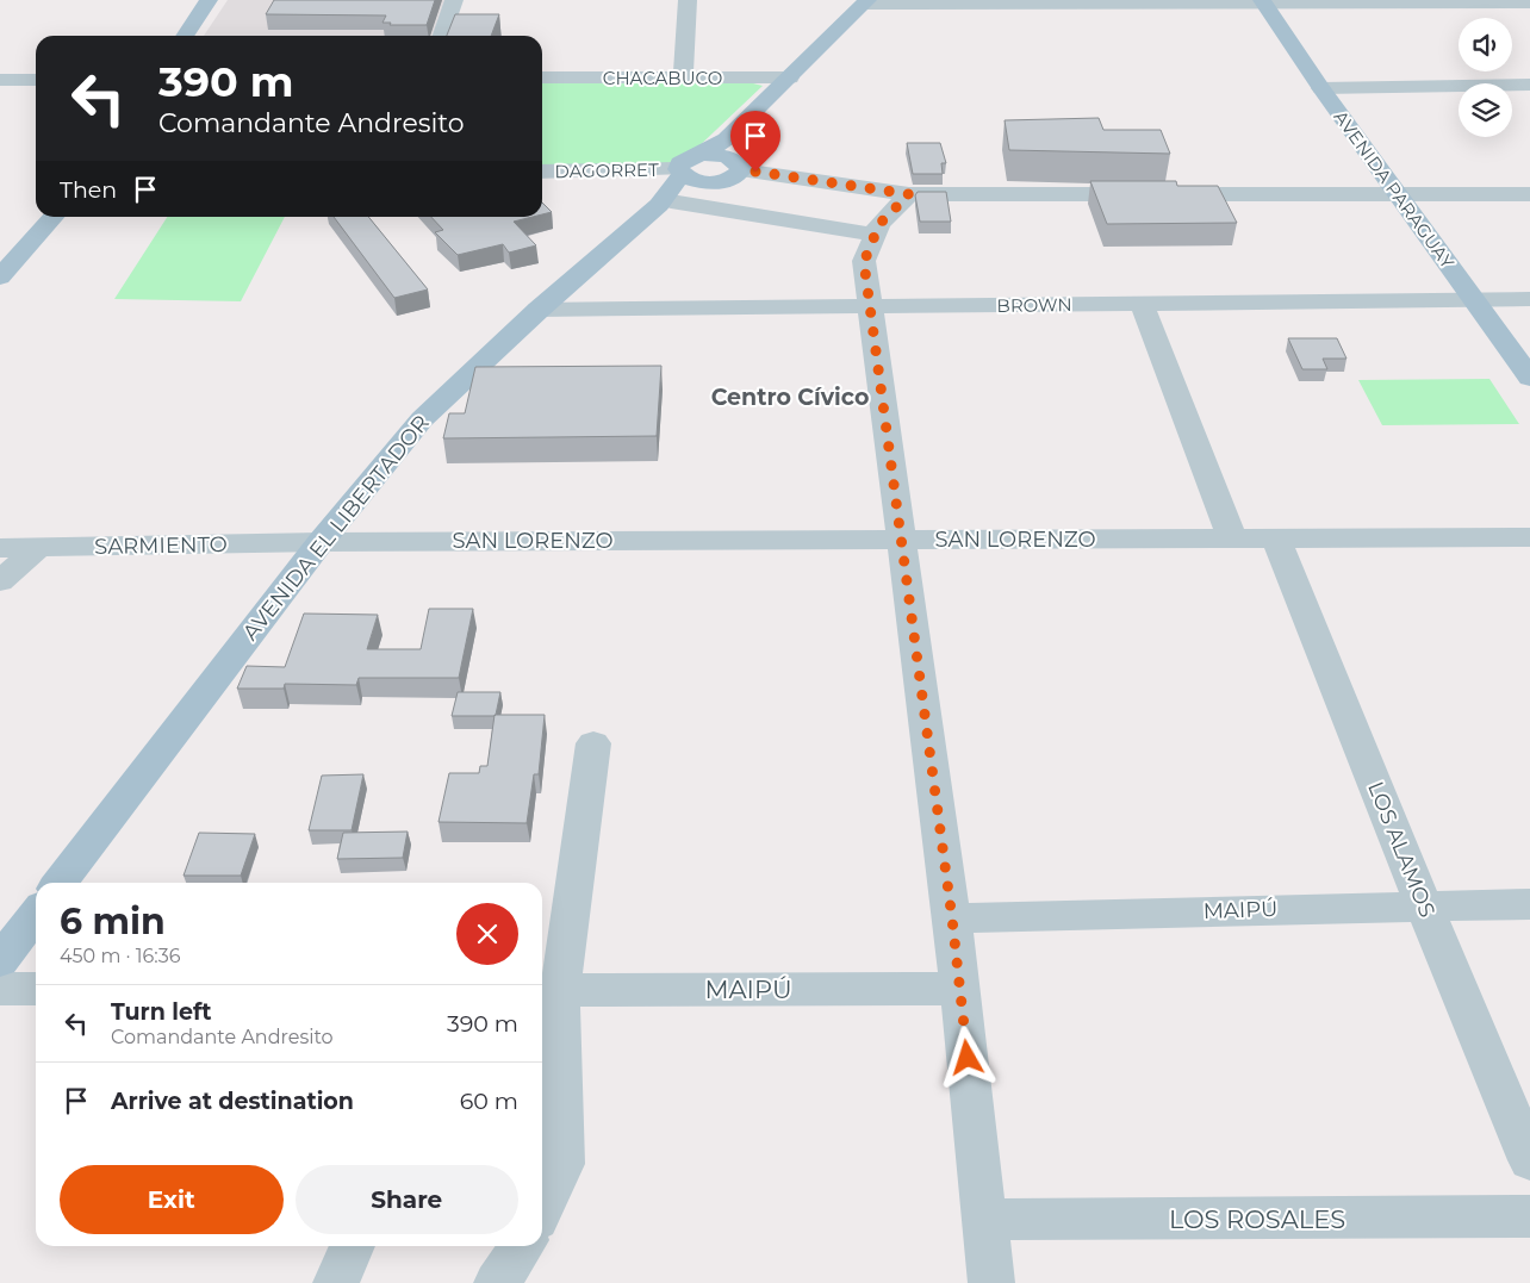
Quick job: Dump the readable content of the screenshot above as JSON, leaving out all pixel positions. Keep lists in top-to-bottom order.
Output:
{
  "streets": {
    "main road": ["AVENIDA PARAGUAY", "AVENIDA EL LIBERTADOR"],
    "street": [
      "CHACABUCO",
      "DAGORRET",
      "BROWN",
      "SAN LORENZO",
      "SARMIENTO",
      "LOS ALAMOS",
      "MAIPÚ",
      "LOS ROSALES"
    ]
  },
  "crossings": [
    ["DAGORRET", "AVENIDA EL LIBERTADOR"],
    ["AVENIDA PARAGUAY", "BROWN"],
    ["BROWN", "AVENIDA EL LIBERTADOR"],
    ["AVENIDA EL LIBERTADOR", "SAN LORENZO"],
    ["AVENIDA EL LIBERTADOR", "SARMIENTO"],
    ["SAN LORENZO", "SARMIENTO"],
    ["SAN LORENZO", "LOS ALAMOS"],
    ["LOS ALAMOS", "MAIPÚ"]
  ],
  "districts": ["Centro Cívico"],
  "page": {
    "turn": ["390 m", "Comandante Andresito"],
    "then": "Then",
    "heading": ["6 min", "450 m · 16:36"],
    "list": [
      {
        "name": "Turn left",
        "note": "Comandante Andresito",
        "value": "390 m"
      },
      {
        "name": "Arrive at destination",
        "value": "60 m"
      }
    ],
    "buttons": ["Exit", "Share"]
  }
}
